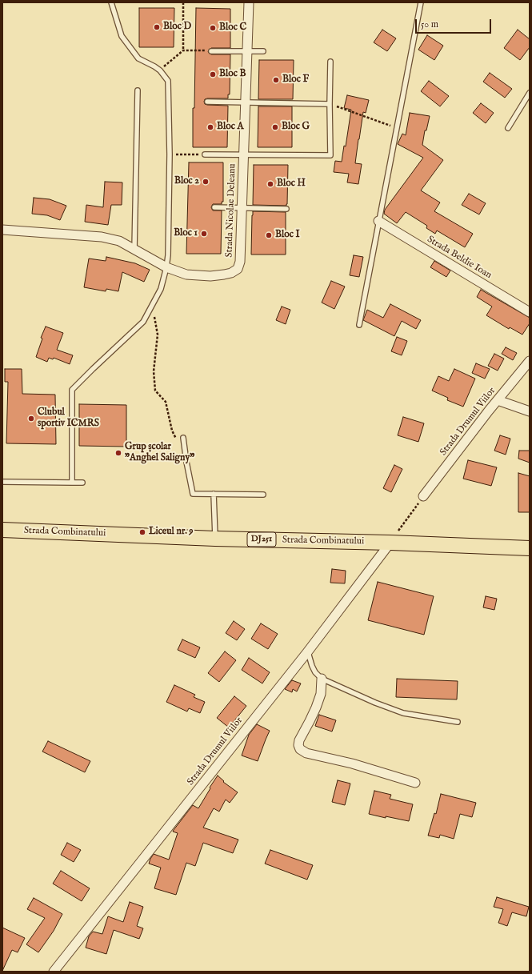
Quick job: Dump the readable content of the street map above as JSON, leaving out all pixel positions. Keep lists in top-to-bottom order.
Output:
{
  "streets": {
    "main road": ["Strada Combinatului", "DJ251"],
    "street": ["Strada Nicolae Deleanu", "Strada Beldie Ioan", "Strada Drumul Viilor"]
  },
  "crossings": [
    ["Strada Drumul Viilor", "Strada Combinatului"]
  ],
  "places": [
    "Bloc D",
    "Bloc C",
    "Bloc B",
    "Bloc F",
    "Bloc A",
    "Bloc G",
    "Bloc 2",
    "Bloc H",
    "Bloc 1",
    "Bloc I",
    "Clubul sportiv ICMRS",
    "Grup școlar \"Anghel Saligny\"",
    "Liceul nr. 9"
  ],
  "scale_bar": "50 m"
}
